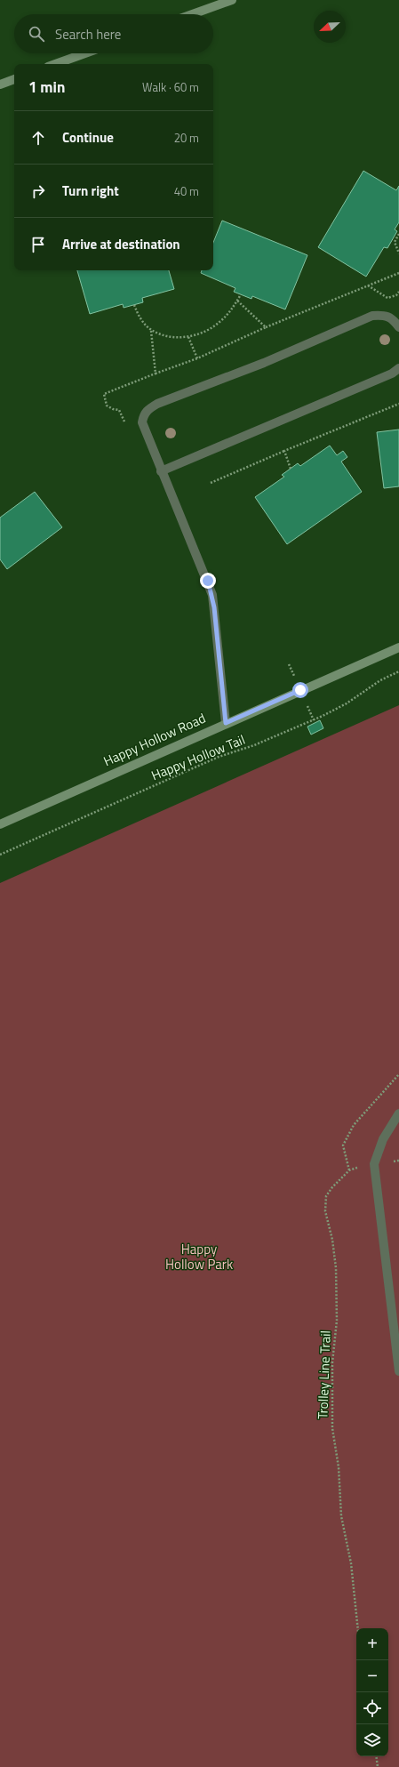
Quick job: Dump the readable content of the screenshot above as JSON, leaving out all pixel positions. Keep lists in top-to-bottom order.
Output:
{
  "streets": {
    "main road": ["Happy Hollow Road"],
    "path": ["Happy Hollow Tail", "Trolley Line Trail"]
  },
  "parks": ["Happy Hollow Park"],
  "north": "bottom left",
  "page": {
    "search": "Search here",
    "heading": ["1 min", "Walk · 60 m"],
    "list": [
      ["Continue", "20 m"],
      ["Turn right", "40 m"],
      "Arrive at destination"
    ],
    "map_buttons": ["+", "−"]
  }
}
